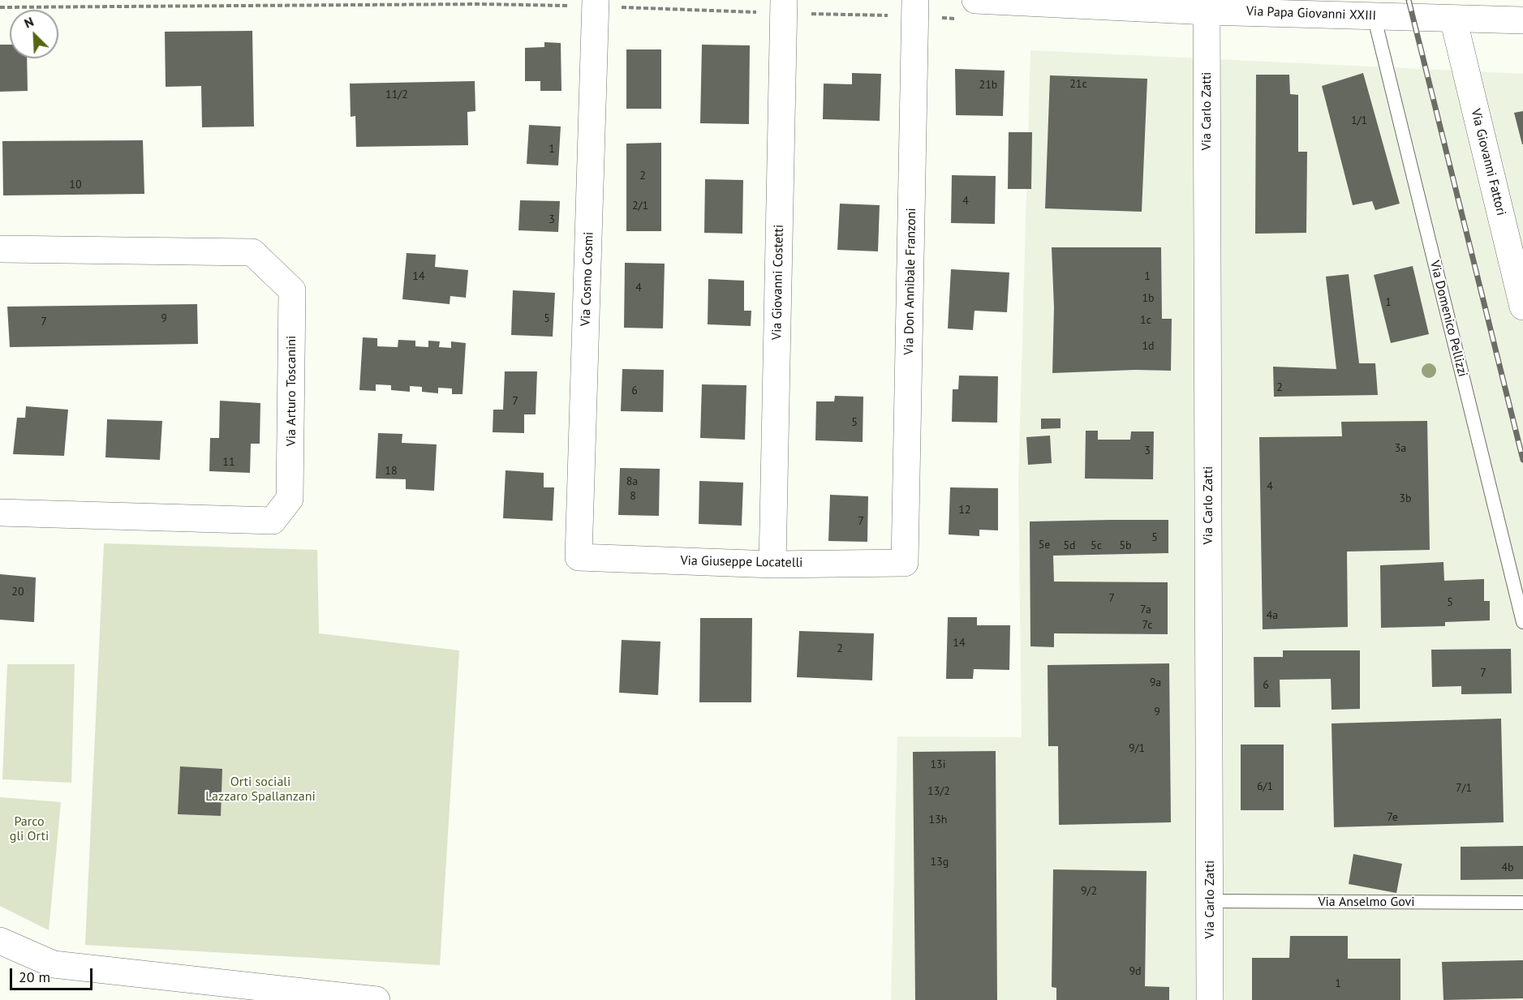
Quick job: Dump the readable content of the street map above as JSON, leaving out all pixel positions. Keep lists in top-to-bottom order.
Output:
{
  "streets": {
    "street": [
      "Via Papa Giovanni XXIII",
      "Via Carlo Zatti",
      "Via Giovanni Fattori",
      "Via Cosmo Cosmi",
      "Via Don Annibale Franzoni",
      "Via Giovanni Costetti",
      "Via Arturo Toscanini",
      "Via Giuseppe Locatelli"
    ],
    "lane": ["Via Domenico Pellizzi", "Via Anselmo Govi"]
  },
  "crossings": [
    ["Via Papa Giovanni XXIII", "Via Carlo Zatti"],
    ["Via Papa Giovanni XXIII", "Via Giovanni Fattori"],
    ["Via Papa Giovanni XXIII", "Via Domenico Pellizzi"],
    ["Via Carlo Zatti", "Via Anselmo Govi"],
    ["Via Cosmo Cosmi", "Via Giuseppe Locatelli"],
    ["Via Don Annibale Franzoni", "Via Giuseppe Locatelli"],
    ["Via Giovanni Costetti", "Via Giuseppe Locatelli"]
  ],
  "parks": ["Orti sociali Lazzaro Spallanzani", "Parco gli Orti"],
  "house_numbers": [
    "21c",
    "21b",
    "11/2",
    "1/1",
    "1",
    "2",
    "10",
    "4",
    "2/1",
    "3",
    "14",
    "1",
    "4",
    "1b",
    "1",
    "9",
    "5",
    "1c",
    "7",
    "1d",
    "2",
    "6",
    "7",
    "5",
    "3a",
    "3",
    "11",
    "18",
    "8a",
    "4",
    "8",
    "3b",
    "12",
    "7",
    "5",
    "5e",
    "5d",
    "5c",
    "5b",
    "20",
    "7",
    "5",
    "7a",
    "4a",
    "7c",
    "14",
    "2",
    "7",
    "9a",
    "6",
    "9",
    "9/1",
    "13i",
    "6/1",
    "7/1",
    "13/2",
    "7e",
    "13h",
    "13g",
    "4b",
    "9/2",
    "9d",
    "1"
  ],
  "scale_bar": "20 m",
  "north": "top left"
}
